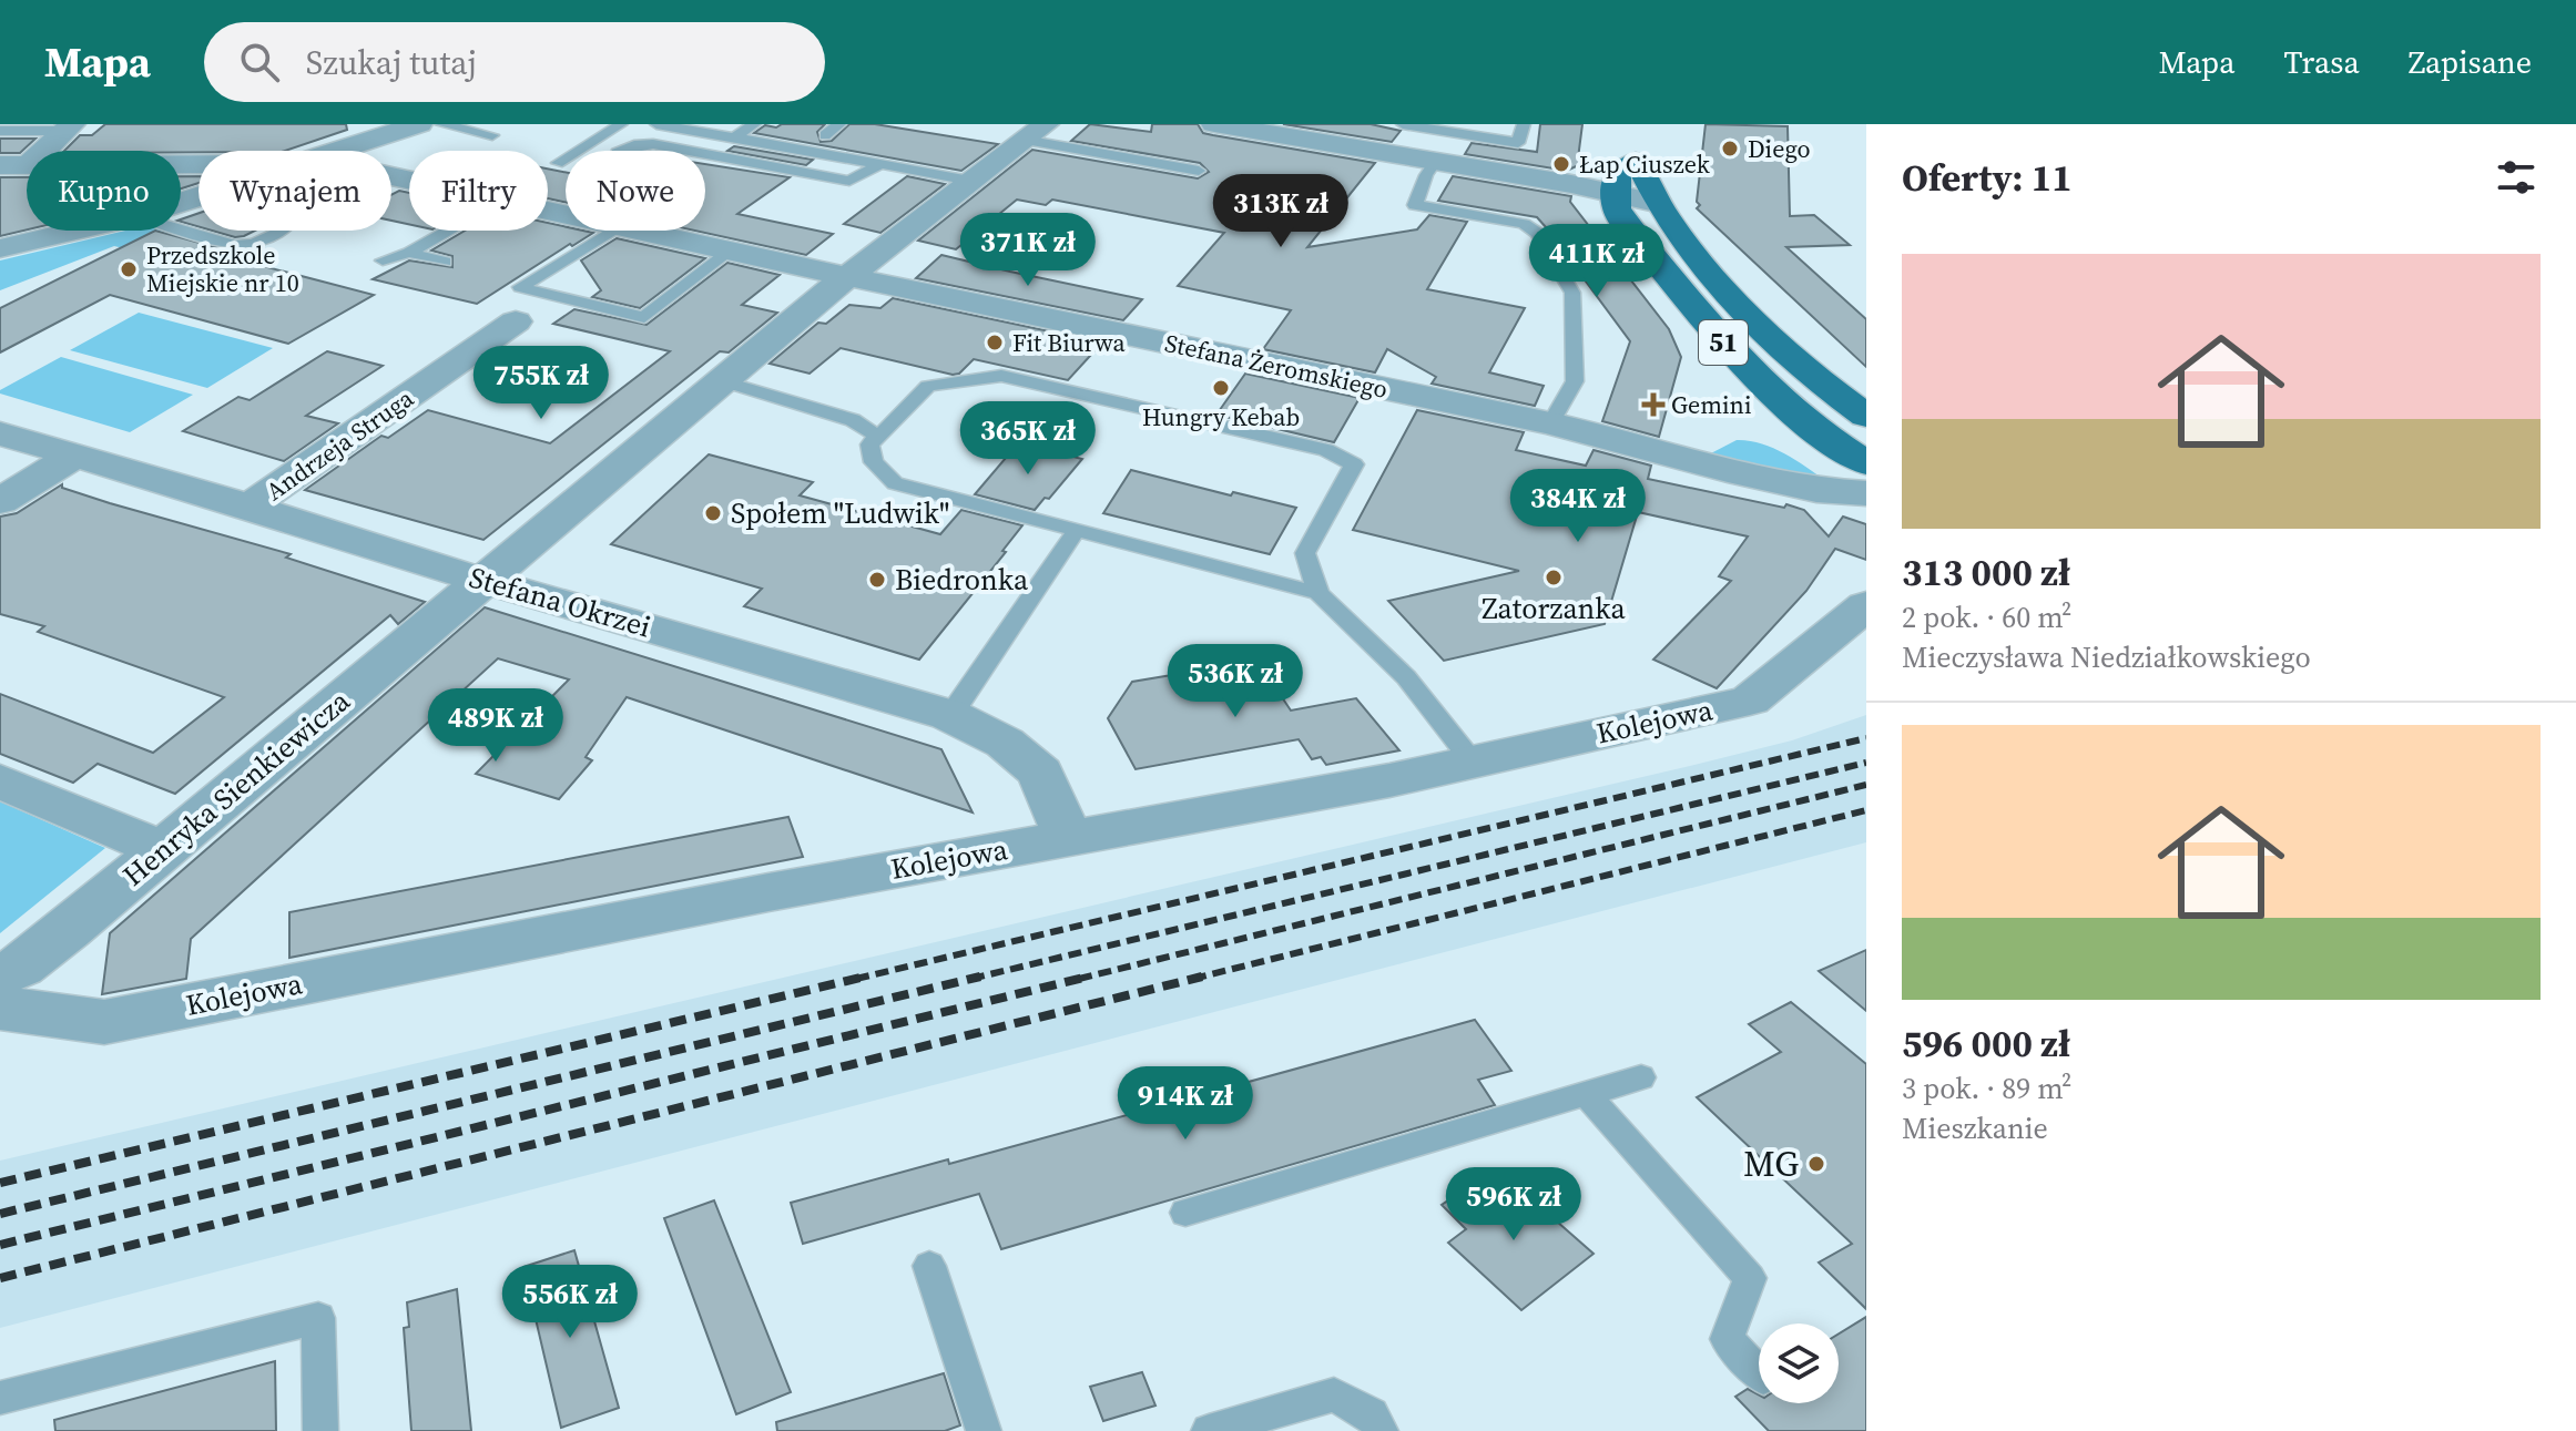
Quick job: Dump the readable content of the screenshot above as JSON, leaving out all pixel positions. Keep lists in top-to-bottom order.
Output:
{
  "streets": {
    "main road": ["51"],
    "street": [
      "Stefana Żeromskiego",
      "Andrzeja Struga",
      "Stefana Okrzei",
      "Kolejowa",
      "Henryka Sienkiewicza"
    ]
  },
  "crossings": [
    ["Stefana Żeromskiego", "Henryka Sienkiewicza"],
    ["Andrzeja Struga", "Stefana Okrzei"],
    ["Stefana Okrzei", "Kolejowa"],
    ["Stefana Okrzei", "Henryka Sienkiewicza"]
  ],
  "places": {
    "other": [
      "Diego",
      "Łap Ciuszek",
      "Przedszkole Miejskie nr 10",
      "Fit Biurwa",
      "Hungry Kebab",
      "Społem \"Ludwik\"",
      "Zatorzanka",
      "Biedronka",
      "MG"
    ],
    "health": ["Gemini"]
  },
  "page": {
    "header": "Mapa",
    "search": "Szukaj tutaj",
    "nav": ["Mapa", "Trasa", "Zapisane"],
    "heading": "Oferty: 11",
    "chip": [
      "Kupno",
      "Wynajem",
      "Filtry",
      "Nowe"
    ],
    "price": [
      "313K zł",
      "371K zł",
      "411K zł",
      "755K zł",
      "365K zł",
      "384K zł",
      "536K zł",
      "489K zł",
      "914K zł",
      "596K zł",
      "556K zł"
    ],
    "list": [
      {
        "name": "313 000 zł",
        "note": "2 pok. · 60 m² · Mieczysława Niedziałkowskiego"
      },
      {
        "name": "596 000 zł",
        "note": "3 pok. · 89 m² · Mieszkanie"
      }
    ]
  }
}
